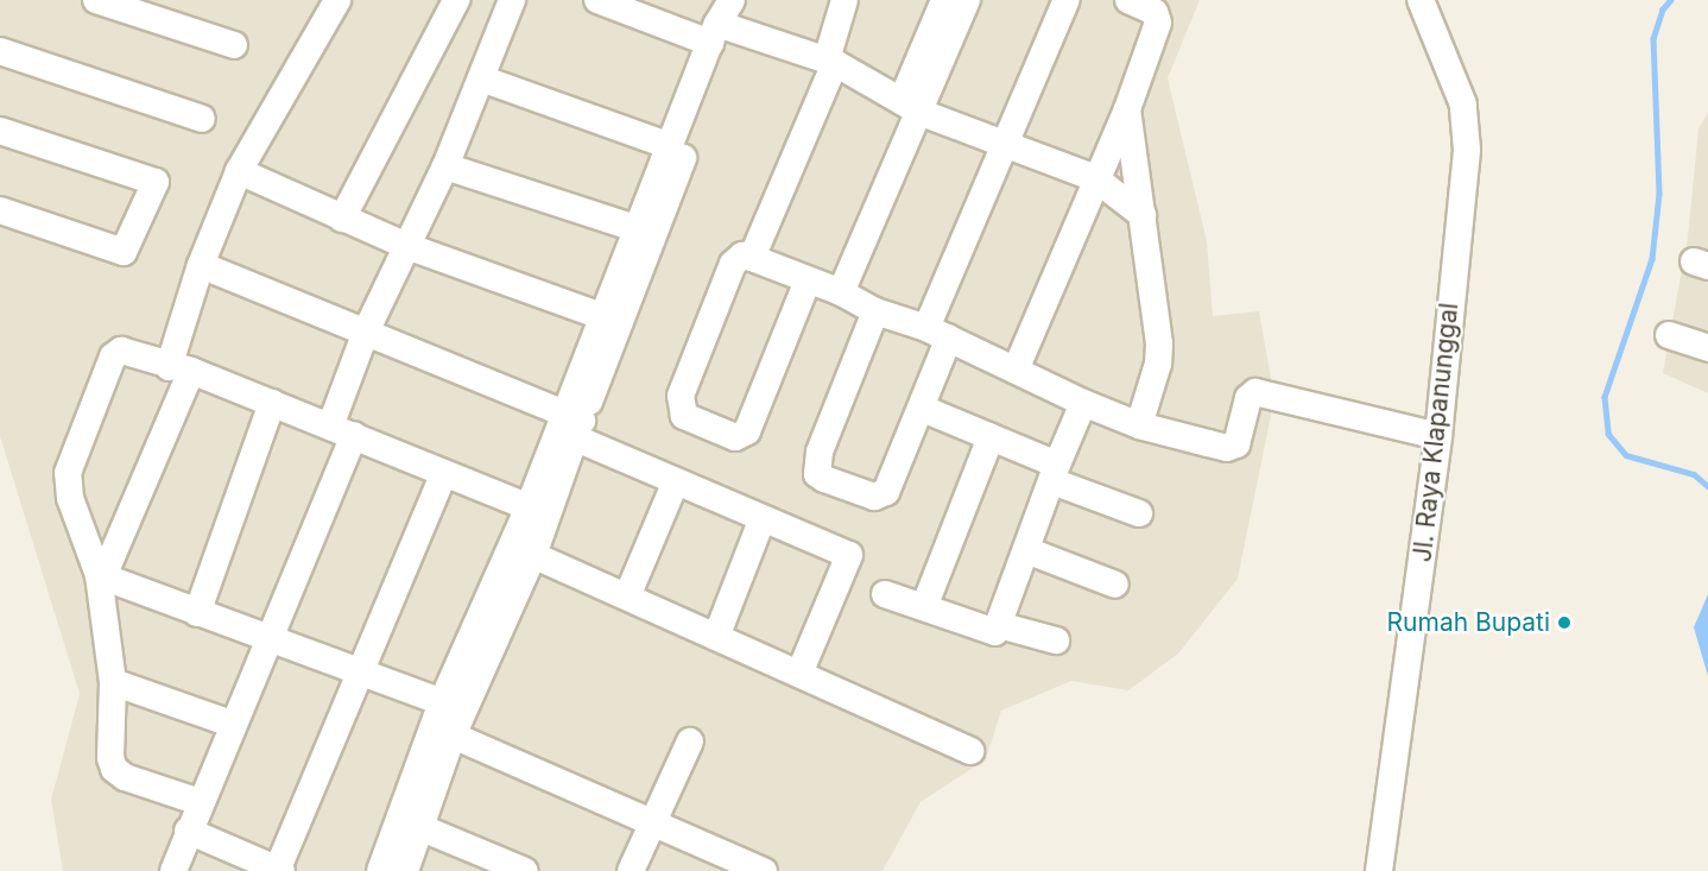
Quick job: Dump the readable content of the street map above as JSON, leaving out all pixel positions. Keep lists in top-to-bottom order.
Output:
{
  "streets": {
    "street": ["Jl. Raya Klapanunggal"]
  },
  "places": ["Rumah Bupati"]
}
